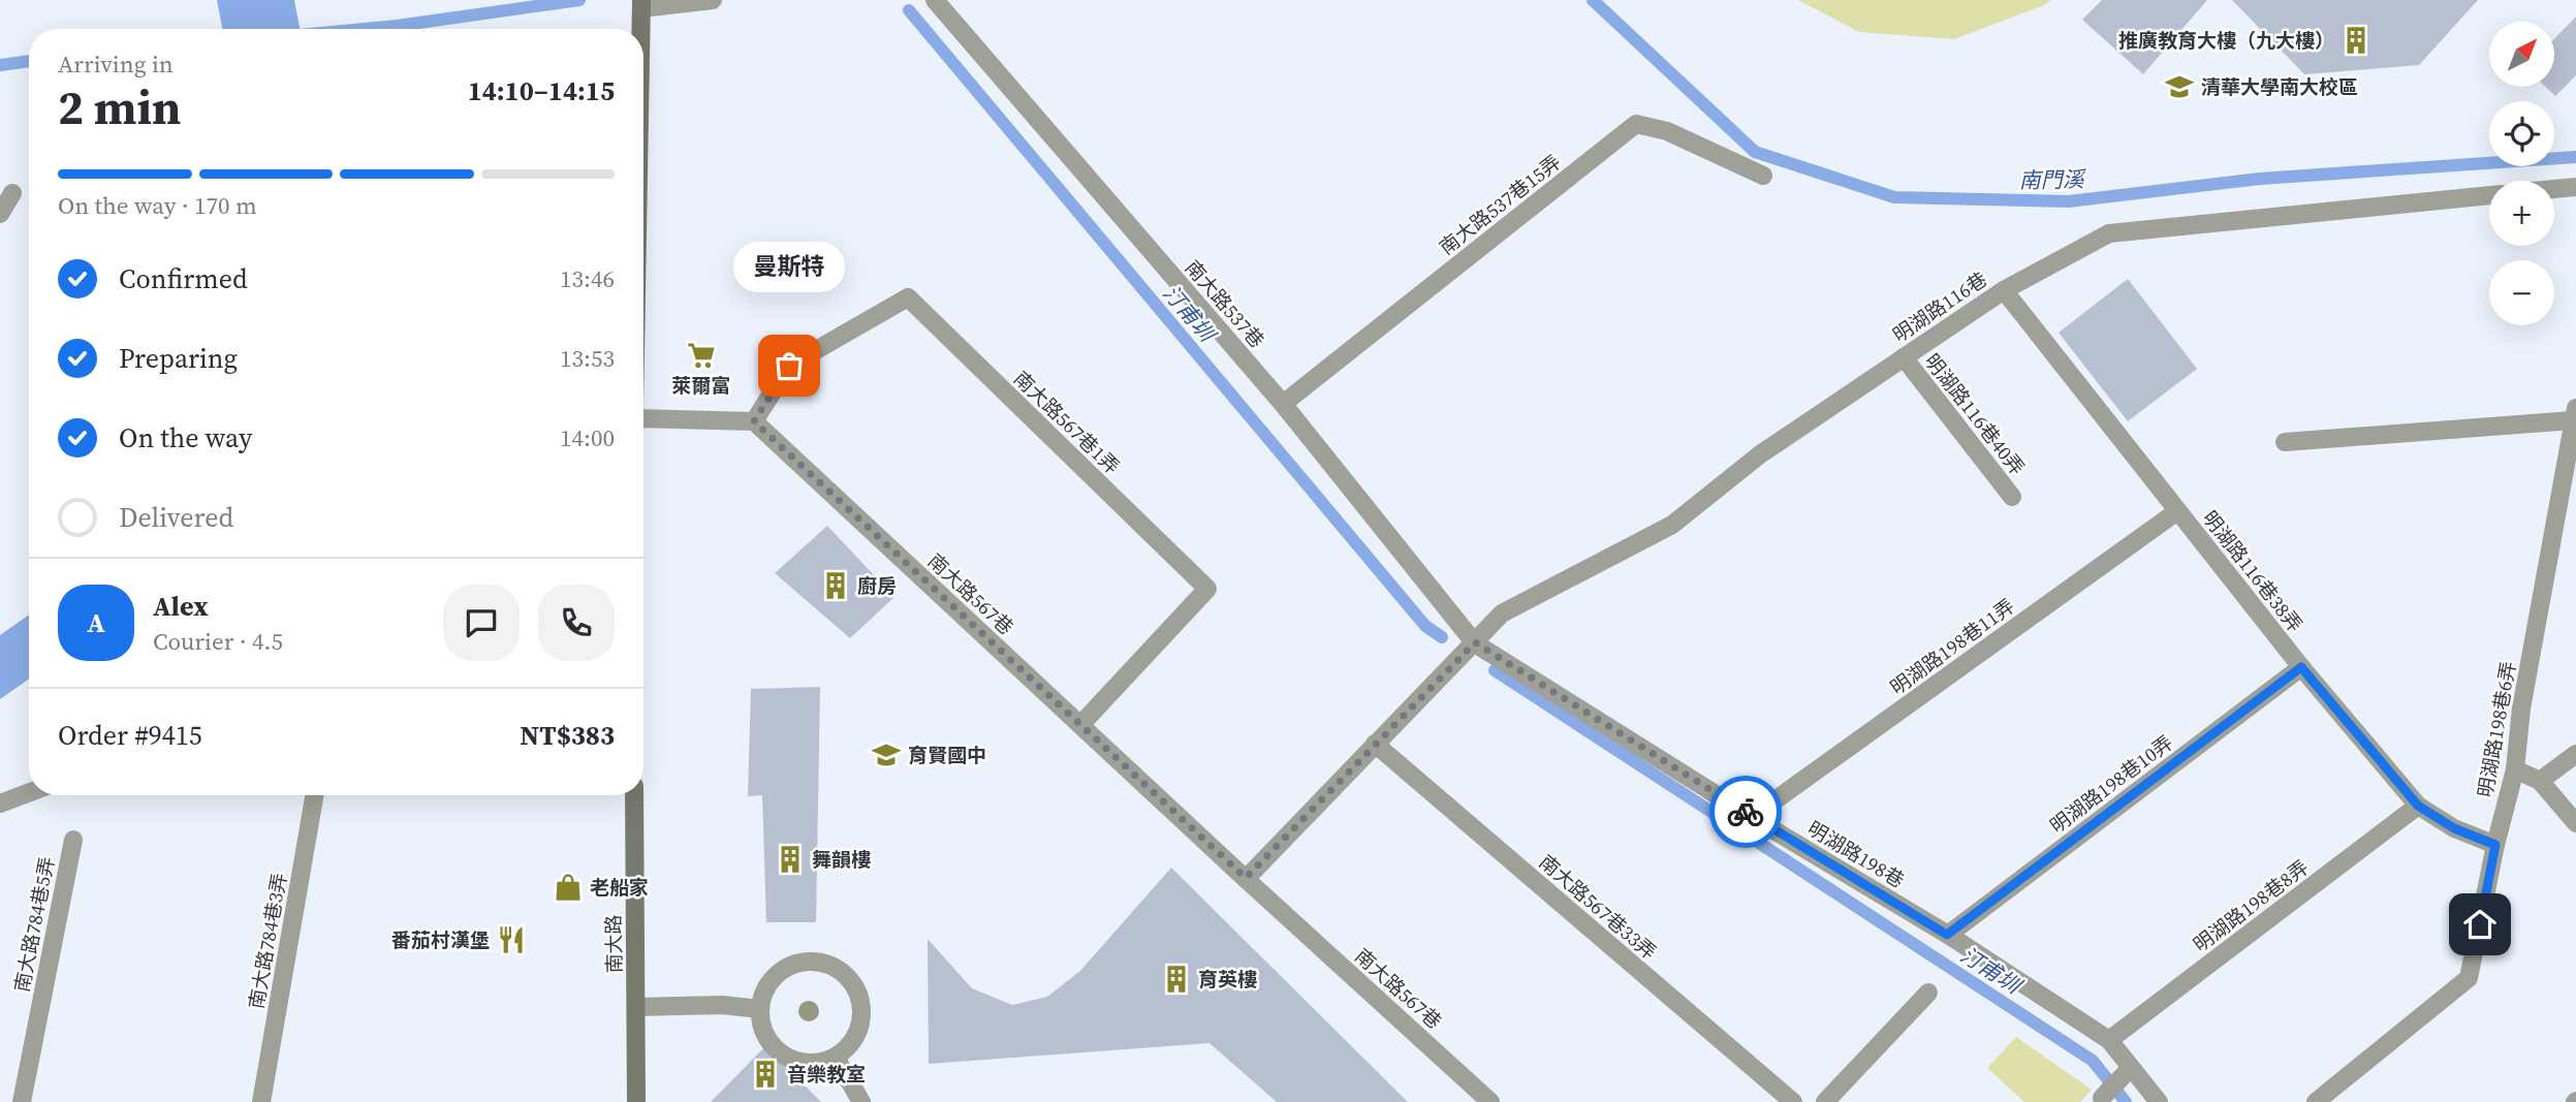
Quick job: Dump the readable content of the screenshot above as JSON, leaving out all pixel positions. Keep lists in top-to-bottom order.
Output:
{
  "streets": {
    "main road": ["南大路"],
    "street": [
      "南大路537巷15弄",
      "南大路537巷",
      "明湖路116巷",
      "明湖路116巷40弄",
      "南大路567巷1弄",
      "明湖路116巷38弄",
      "南大路567巷",
      "明湖路198巷11弄",
      "明湖路198巷6弄",
      "明湖路198巷10弄",
      "明湖路198巷",
      "明湖路198巷8弄",
      "南大路567巷33弄",
      "南大路784巷5弄",
      "南大路784巷3弄"
    ]
  },
  "crossings": [
    ["南大路537巷15弄", "南大路537巷"],
    ["南大路537巷", "明湖路116巷"],
    ["南大路537巷", "明湖路198巷"],
    ["明湖路116巷", "明湖路116巷40弄"],
    ["明湖路116巷", "明湖路116巷38弄"],
    ["明湖路116巷", "明湖路198巷"],
    ["南大路567巷1弄", "南大路567巷"],
    ["明湖路116巷38弄", "明湖路198巷11弄"],
    ["明湖路116巷38弄", "明湖路198巷6弄"],
    ["明湖路116巷38弄", "明湖路198巷10弄"],
    ["明湖路116巷38弄", "明湖路198巷8弄"],
    ["明湖路198巷11弄", "明湖路198巷"],
    ["明湖路198巷10弄", "明湖路198巷"],
    ["明湖路198巷", "明湖路198巷8弄"]
  ],
  "water": ["南門溪", "汀甫圳"],
  "places": {
    "building": [
      "推廣教育大樓（九大樓）",
      "廚房",
      "舞韻樓",
      "育英樓",
      "音樂教室"
    ],
    "school or university": ["清華大學南大校區", "育賢國中"],
    "supermarket": ["萊爾富"],
    "other": ["曼斯特"],
    "shop": ["老船家"],
    "restaurant": ["番茄村漢堡"]
  },
  "north": "top right",
  "page": {
    "map_buttons": ["+", "−"],
    "heading": ["2 min", "Arriving in", "14:10–14:15"],
    "panel": [
      "Alex",
      "Courier · 4.5",
      "Order #9415",
      "NT$383"
    ],
    "bar": "On the way · 170 m",
    "list": [
      ["Confirmed", "13:46"],
      ["Preparing", "13:53"],
      ["On the way", "14:00"],
      "Delivered"
    ],
    "bubble": "曼斯特",
    "round": "A"
  }
}
